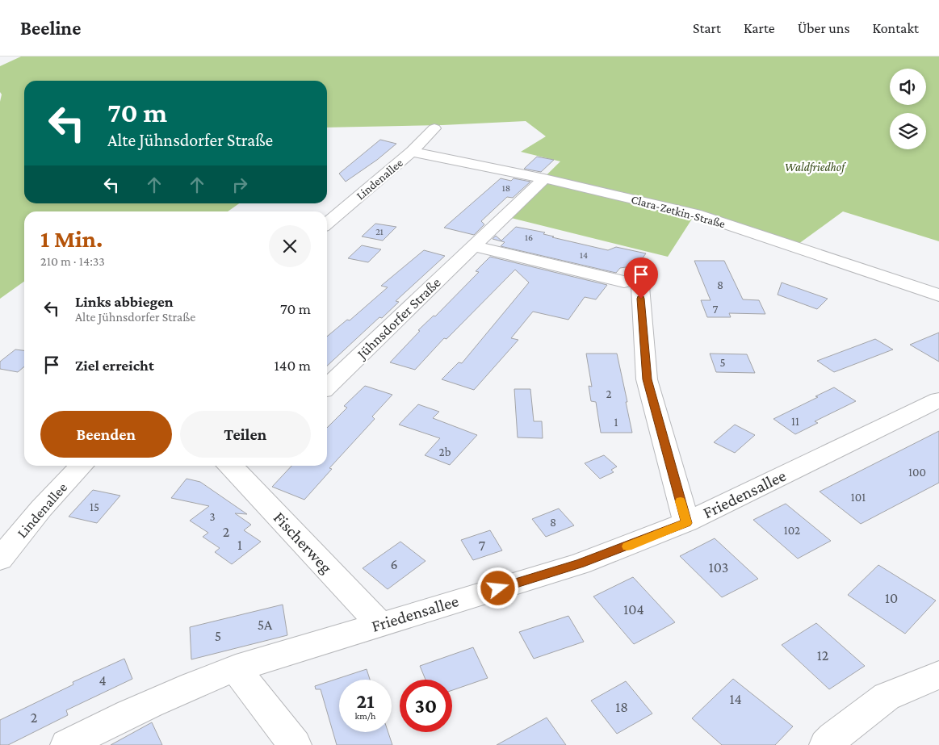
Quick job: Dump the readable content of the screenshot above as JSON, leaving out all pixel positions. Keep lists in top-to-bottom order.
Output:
{
  "streets": {
    "street": [
      "Lindenallee",
      "Clara-Zetkin-Straße",
      "Jühnsdorfer Straße",
      "Friedensallee",
      "Fischerweg"
    ]
  },
  "crossings": [
    ["Lindenallee", "Clara-Zetkin-Straße"],
    ["Clara-Zetkin-Straße", "Jühnsdorfer Straße"],
    ["Friedensallee", "Fischerweg"]
  ],
  "parks": ["Waldfriedhof"],
  "house_numbers": [
    "18",
    "21",
    "16",
    "14",
    "8",
    "7",
    "5",
    "2",
    "11",
    "1",
    "2b",
    "100",
    "101",
    "15",
    "3",
    "8",
    "102",
    "2",
    "1",
    "7",
    "6",
    "103",
    "10",
    "104",
    "5A",
    "5",
    "12",
    "4",
    "14",
    "18",
    "2"
  ],
  "page": {
    "header": "Beeline",
    "nav": [
      "Start",
      "Karte",
      "Über uns",
      "Kontakt"
    ],
    "turn": ["70 m", "Alte Jühnsdorfer Straße"],
    "heading": ["1 Min.", "210 m · 14:33"],
    "list": [
      {
        "name": "Links abbiegen",
        "note": "Alte Jühnsdorfer Straße",
        "value": "70 m"
      },
      {
        "name": "Ziel erreicht",
        "value": "140 m"
      }
    ],
    "buttons": ["Beenden", "Teilen"],
    "speed": "21 km/h",
    "limit": "30"
  }
}
